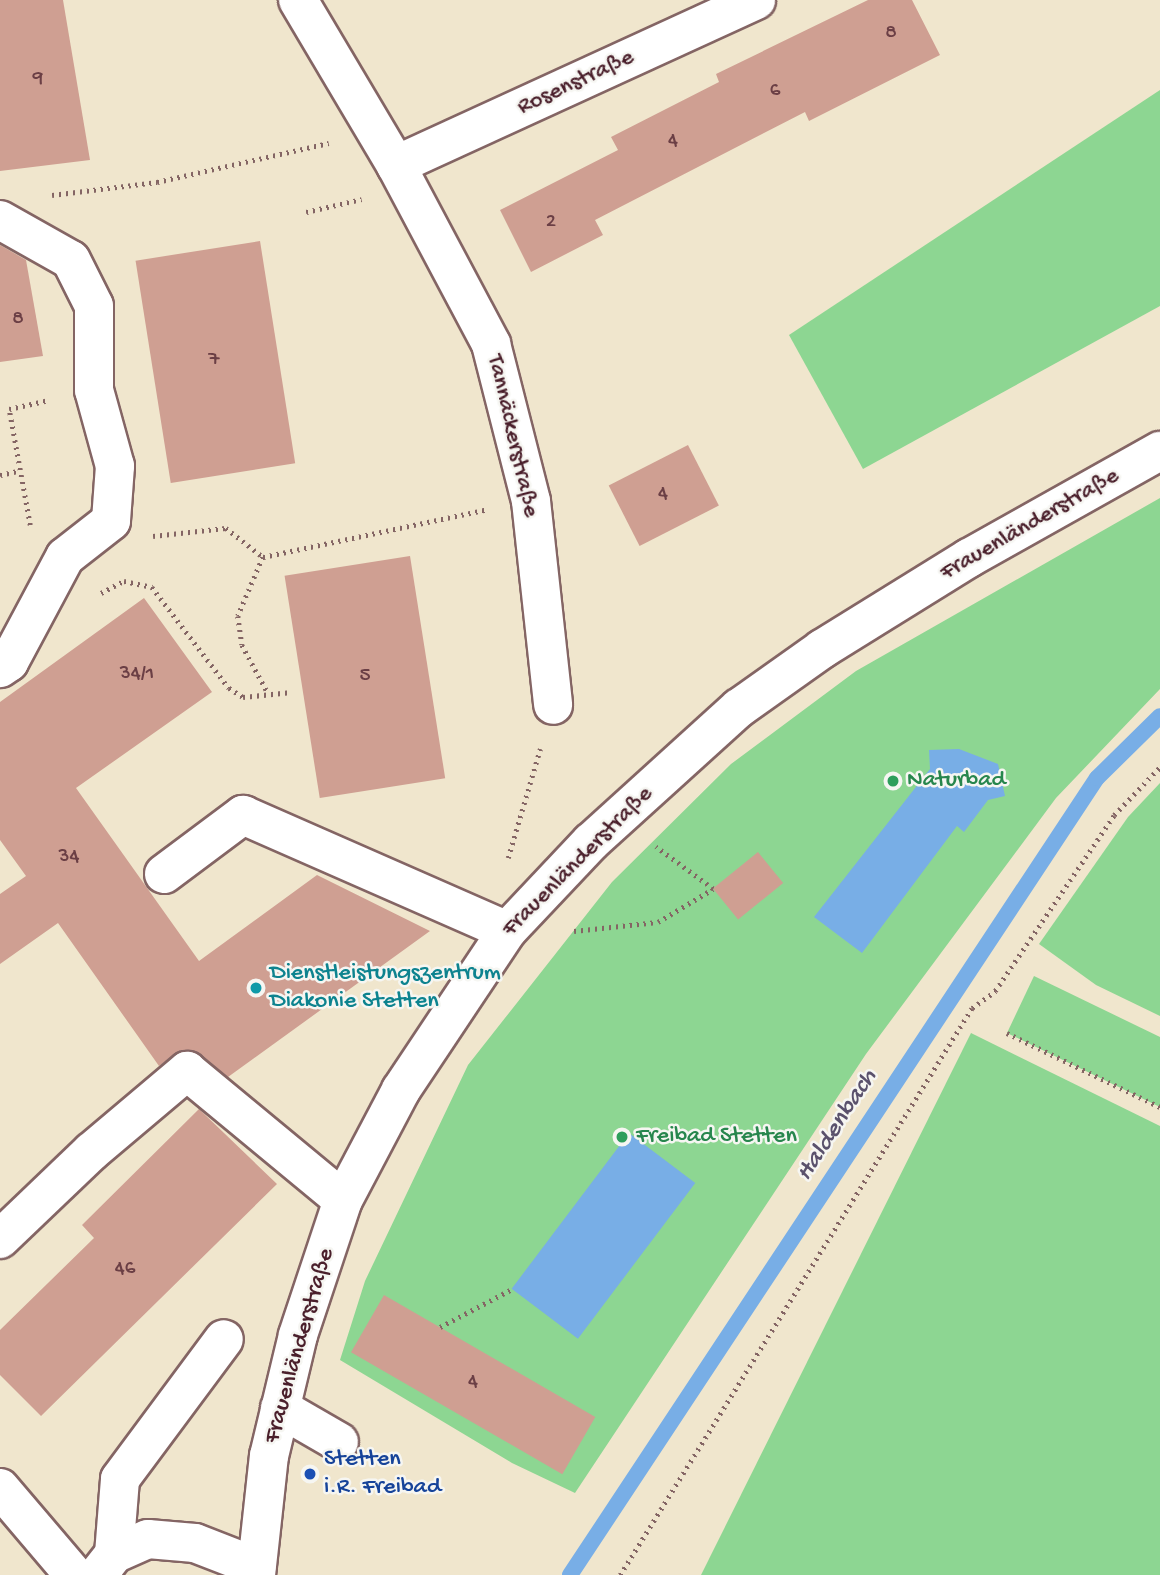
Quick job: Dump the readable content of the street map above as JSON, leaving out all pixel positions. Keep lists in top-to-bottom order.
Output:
{
  "streets": {
    "street": ["Rosenstraße", "Tannäckerstraße", "Frauenländerstraße"]
  },
  "crossings": [
    ["Rosenstraße", "Tannäckerstraße"]
  ],
  "water": ["Haldenbach"],
  "places": [
    "Naturbad",
    "Dienstleistungszentrum Diakonie Stetten",
    "Freibad Stetten",
    "Stetten i.R. Freibad"
  ],
  "house_numbers": [
    "8",
    "9",
    "6",
    "4",
    "2",
    "8",
    "7",
    "4",
    "34/1",
    "5",
    "34",
    "46",
    "4"
  ]
}
